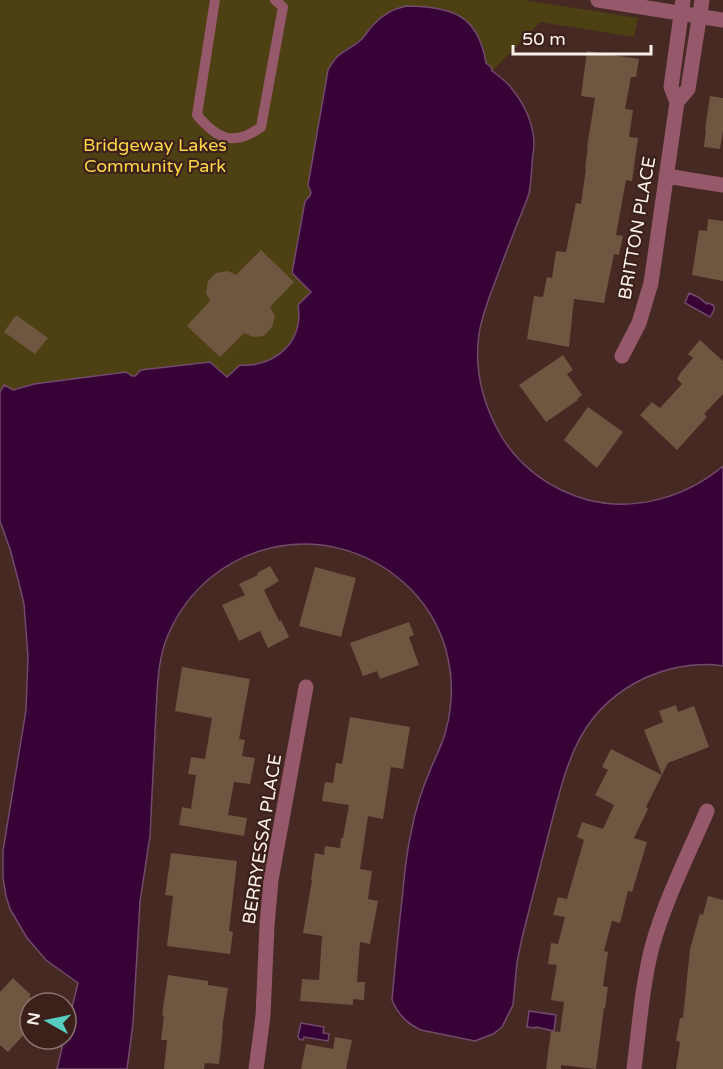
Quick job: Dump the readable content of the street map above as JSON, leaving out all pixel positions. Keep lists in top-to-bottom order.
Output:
{
  "streets": {
    "street": ["BRITTON PLACE", "BERRYESSA PLACE"]
  },
  "parks": ["Bridgeway Lakes Community Park"],
  "scale_bar": "50 m",
  "north": "left"
}
